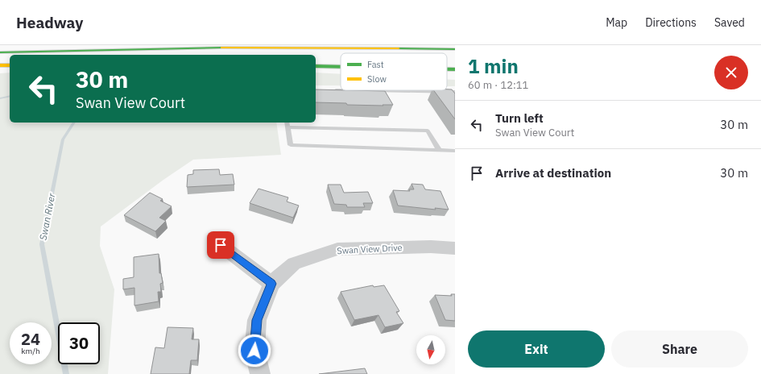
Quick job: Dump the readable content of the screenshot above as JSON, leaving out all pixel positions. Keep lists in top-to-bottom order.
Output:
{
  "streets": {
    "street": ["Swan View Drive"]
  },
  "water": ["Swan River"],
  "legend": ["Fast", "Slow"],
  "north": "bottom",
  "page": {
    "header": "Headway",
    "nav": ["Map", "Directions", "Saved"],
    "heading": ["1 min", "60 m · 12:11"],
    "turn": ["30 m", "Swan View Court"],
    "list": [
      {
        "name": "Turn left",
        "note": "Swan View Court",
        "value": "30 m"
      },
      {
        "name": "Arrive at destination",
        "value": "30 m"
      }
    ],
    "speed": "24 km/h",
    "limit": "30",
    "buttons": ["Exit", "Share"]
  }
}
